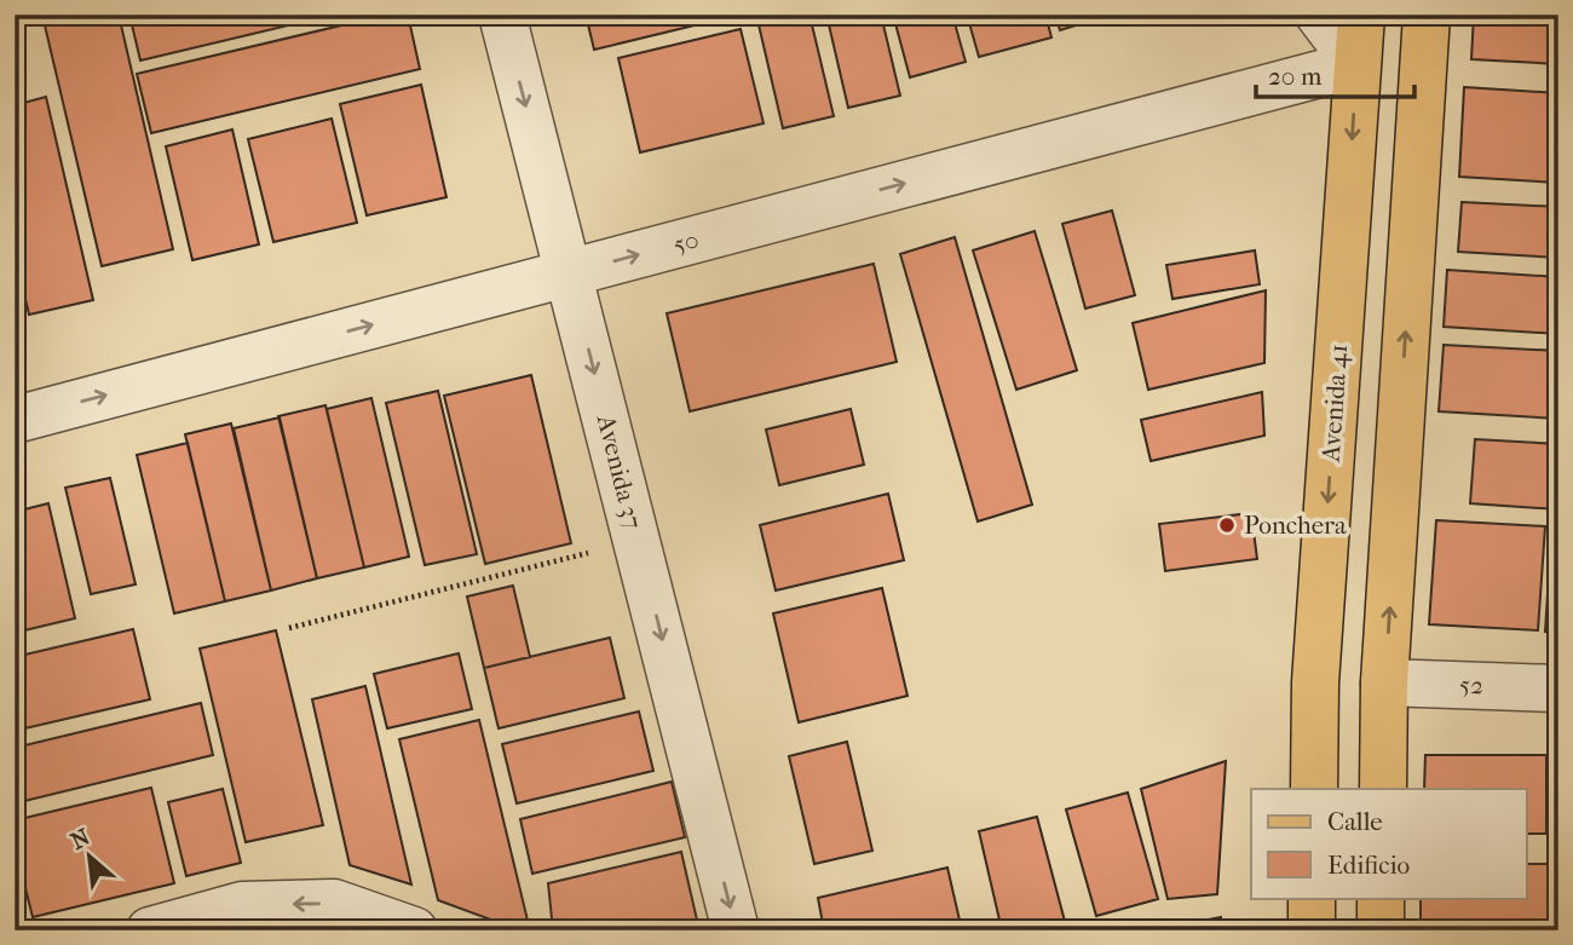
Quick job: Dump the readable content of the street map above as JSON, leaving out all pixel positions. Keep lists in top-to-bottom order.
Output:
{
  "streets": {
    "main road": ["Avenida 41"],
    "street": ["50", "Avenida 37", "52"]
  },
  "crossings": [
    ["50", "Avenida 41"],
    ["50", "Avenida 37"]
  ],
  "one_way": ["50", "Avenida 37"],
  "places": ["Ponchera"],
  "legend": ["Calle", "Edificio"],
  "scale_bar": "20 m",
  "north": "top left"
}
